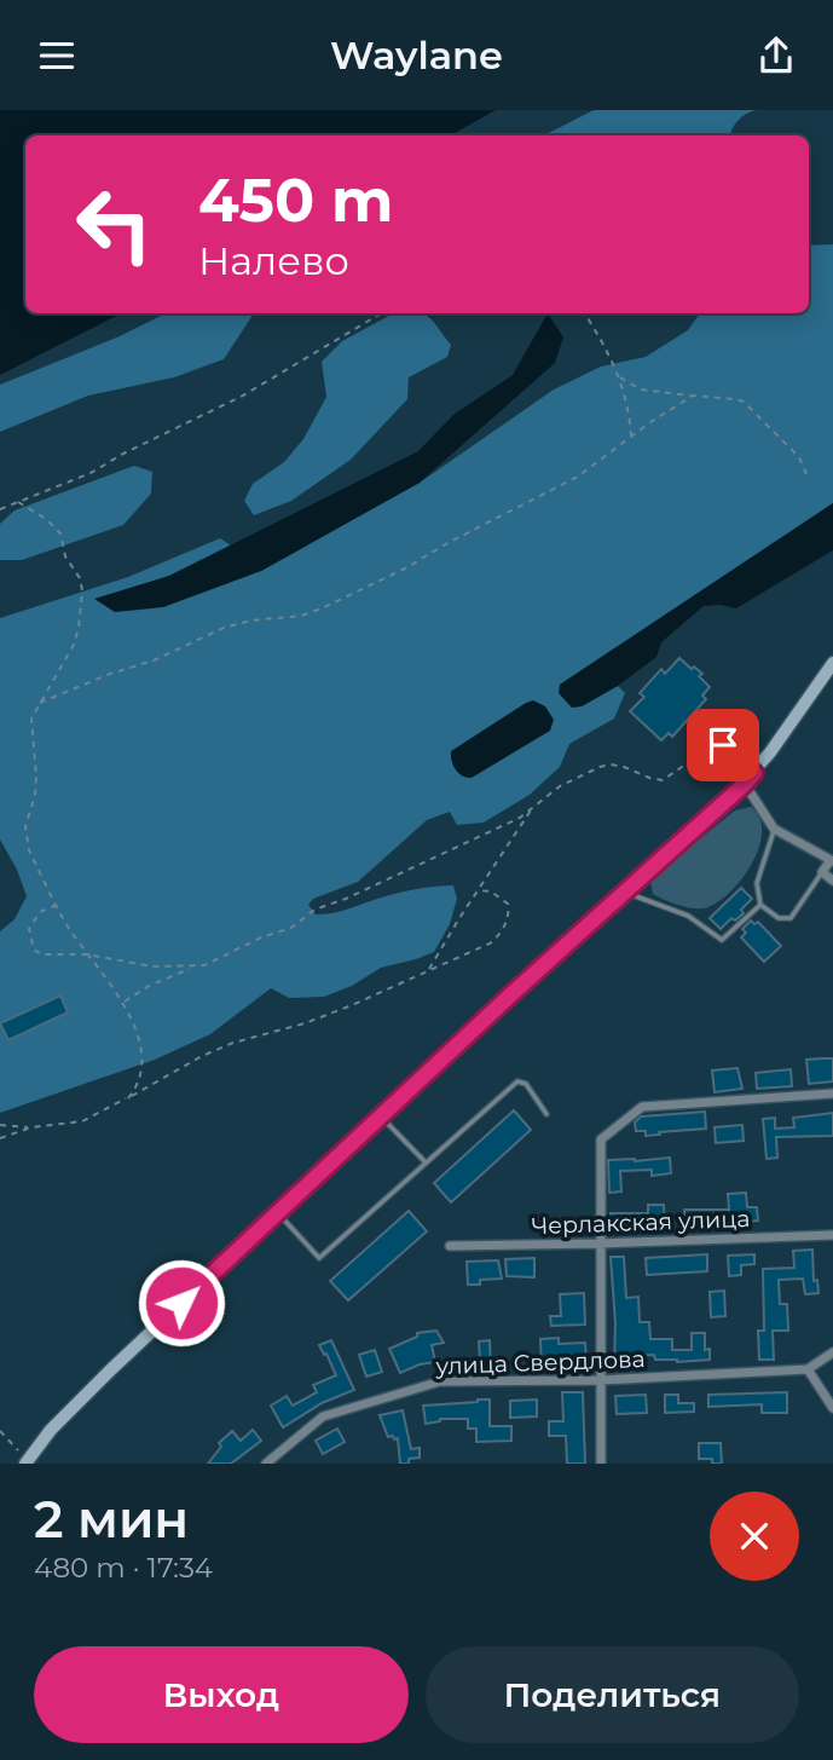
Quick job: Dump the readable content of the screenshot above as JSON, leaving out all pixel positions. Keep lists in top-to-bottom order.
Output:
{
  "streets": {
    "street": ["Черлакская улица", "улица Свердлова"]
  },
  "page": {
    "header": "Waylane",
    "turn": ["450 m", "Налево"],
    "heading": ["2 мин", "480 m · 17:34"],
    "buttons": ["Выход", "Поделиться"]
  }
}
